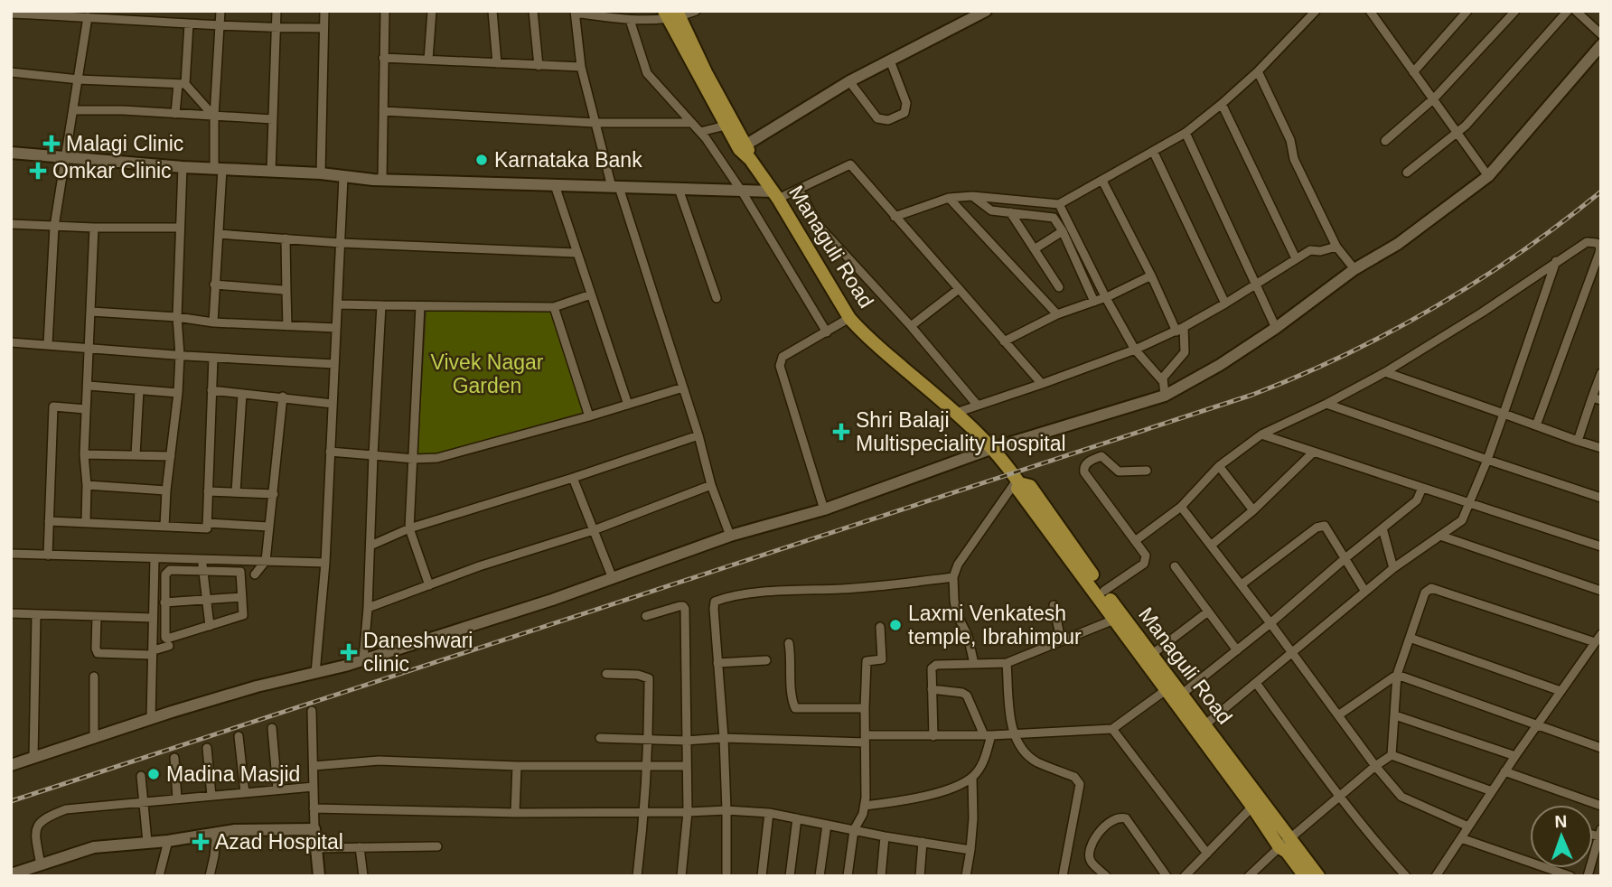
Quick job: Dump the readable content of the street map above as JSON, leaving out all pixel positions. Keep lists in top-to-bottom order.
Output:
{
  "streets": {
    "main road": ["Managuli Road"]
  },
  "parks": ["Vivek Nagar Garden"],
  "places": {
    "health": [
      "Malagi Clinic",
      "Omkar Clinic",
      "Shri Balaji Multispeciality Hospital",
      "Daneshwari clinic",
      "Azad Hospital"
    ],
    "other": ["Karnataka Bank", "Laxmi Venkatesh temple, Ibrahimpur", "Madina Masjid"]
  },
  "north": "top"
}
